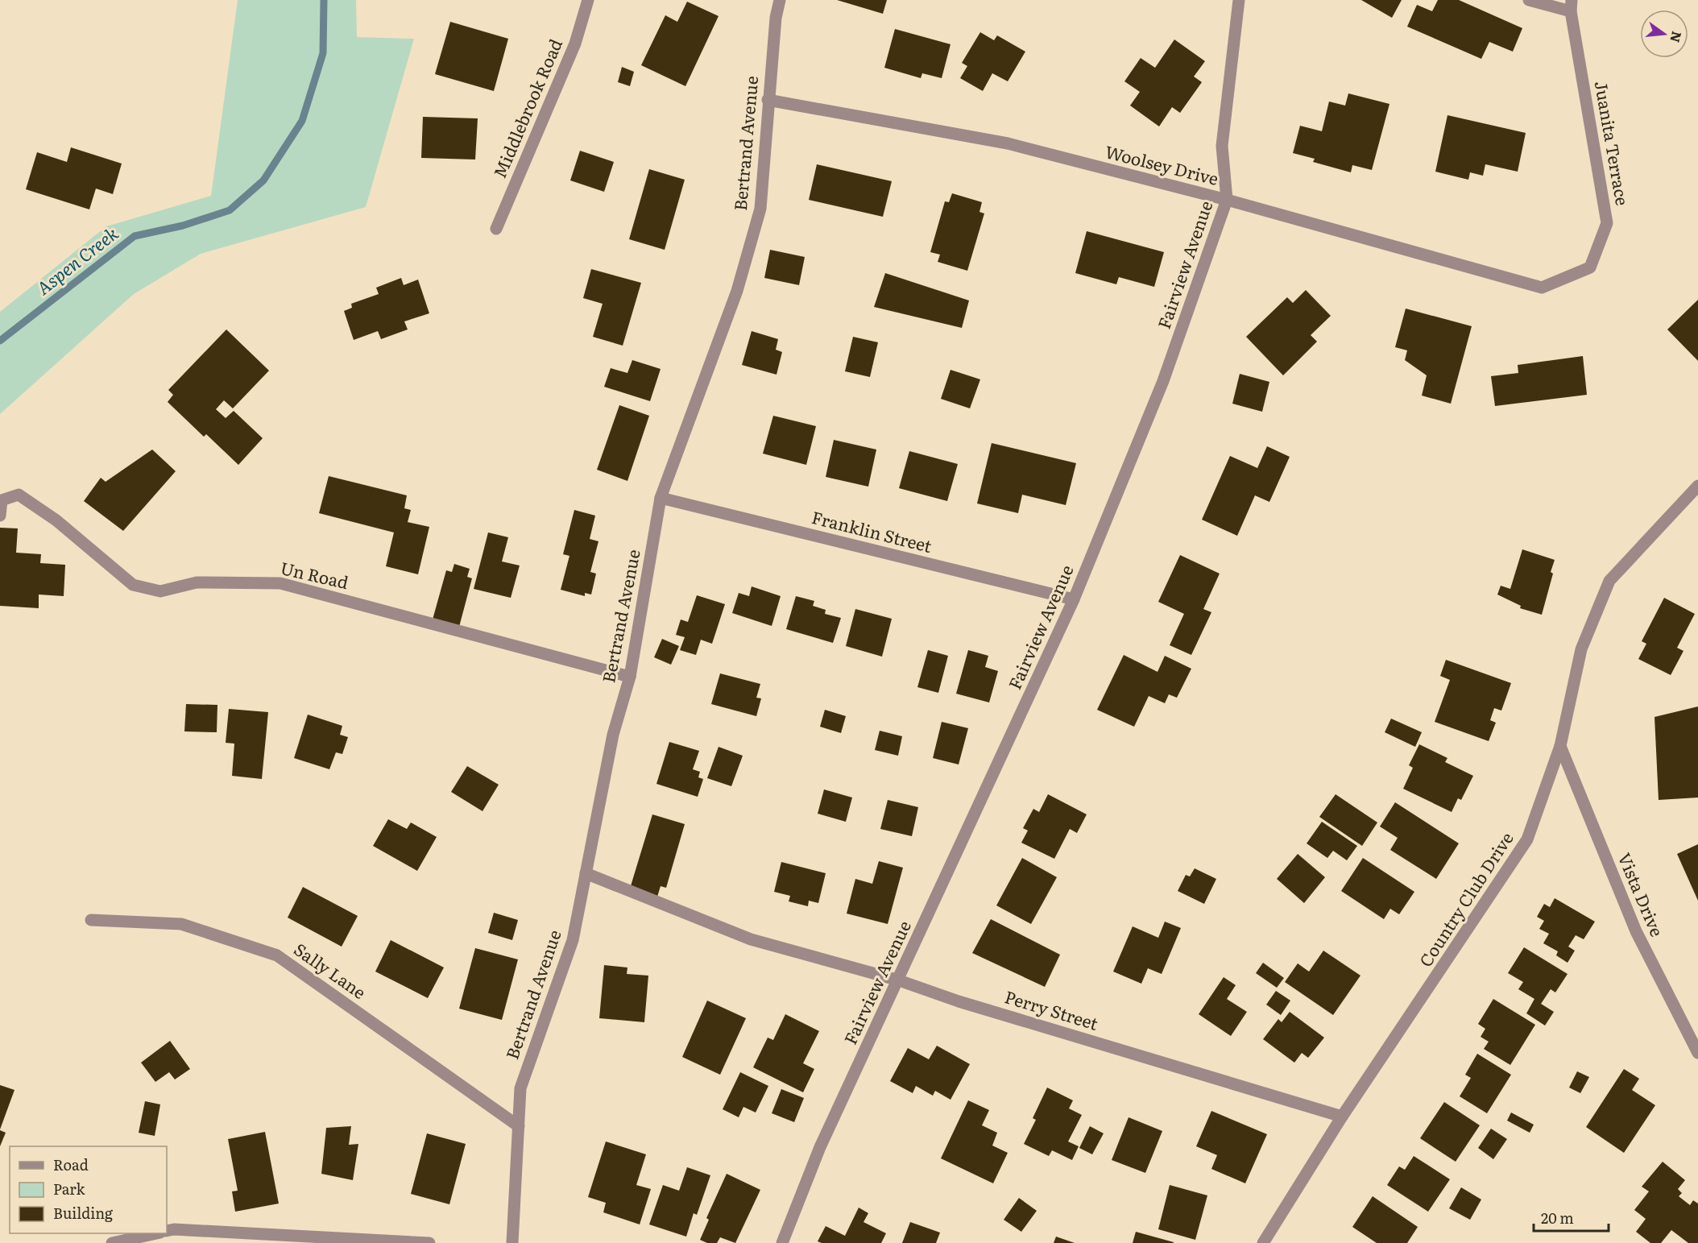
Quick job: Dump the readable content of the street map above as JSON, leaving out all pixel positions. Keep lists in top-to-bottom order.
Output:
{
  "streets": {
    "street": [
      "Middlebrook Road",
      "Bertrand Avenue",
      "Juanita Terrace",
      "Woolsey Drive",
      "Fairview Avenue",
      "Franklin Street",
      "Un Road",
      "Vista Drive",
      "Country Club Drive",
      "Sally Lane",
      "Perry Street"
    ]
  },
  "crossings": [
    ["Bertrand Avenue", "Woolsey Drive"],
    ["Bertrand Avenue", "Franklin Street"],
    ["Bertrand Avenue", "Un Road"],
    ["Bertrand Avenue", "Sally Lane"],
    ["Bertrand Avenue", "Perry Street"],
    ["Juanita Terrace", "Woolsey Drive"],
    ["Woolsey Drive", "Fairview Avenue"],
    ["Fairview Avenue", "Franklin Street"],
    ["Fairview Avenue", "Perry Street"],
    ["Vista Drive", "Country Club Drive"],
    ["Country Club Drive", "Perry Street"]
  ],
  "water": ["Aspen Creek"],
  "legend": ["Road", "Park", "Building"],
  "scale_bar": "20 m",
  "north": "right"
}
